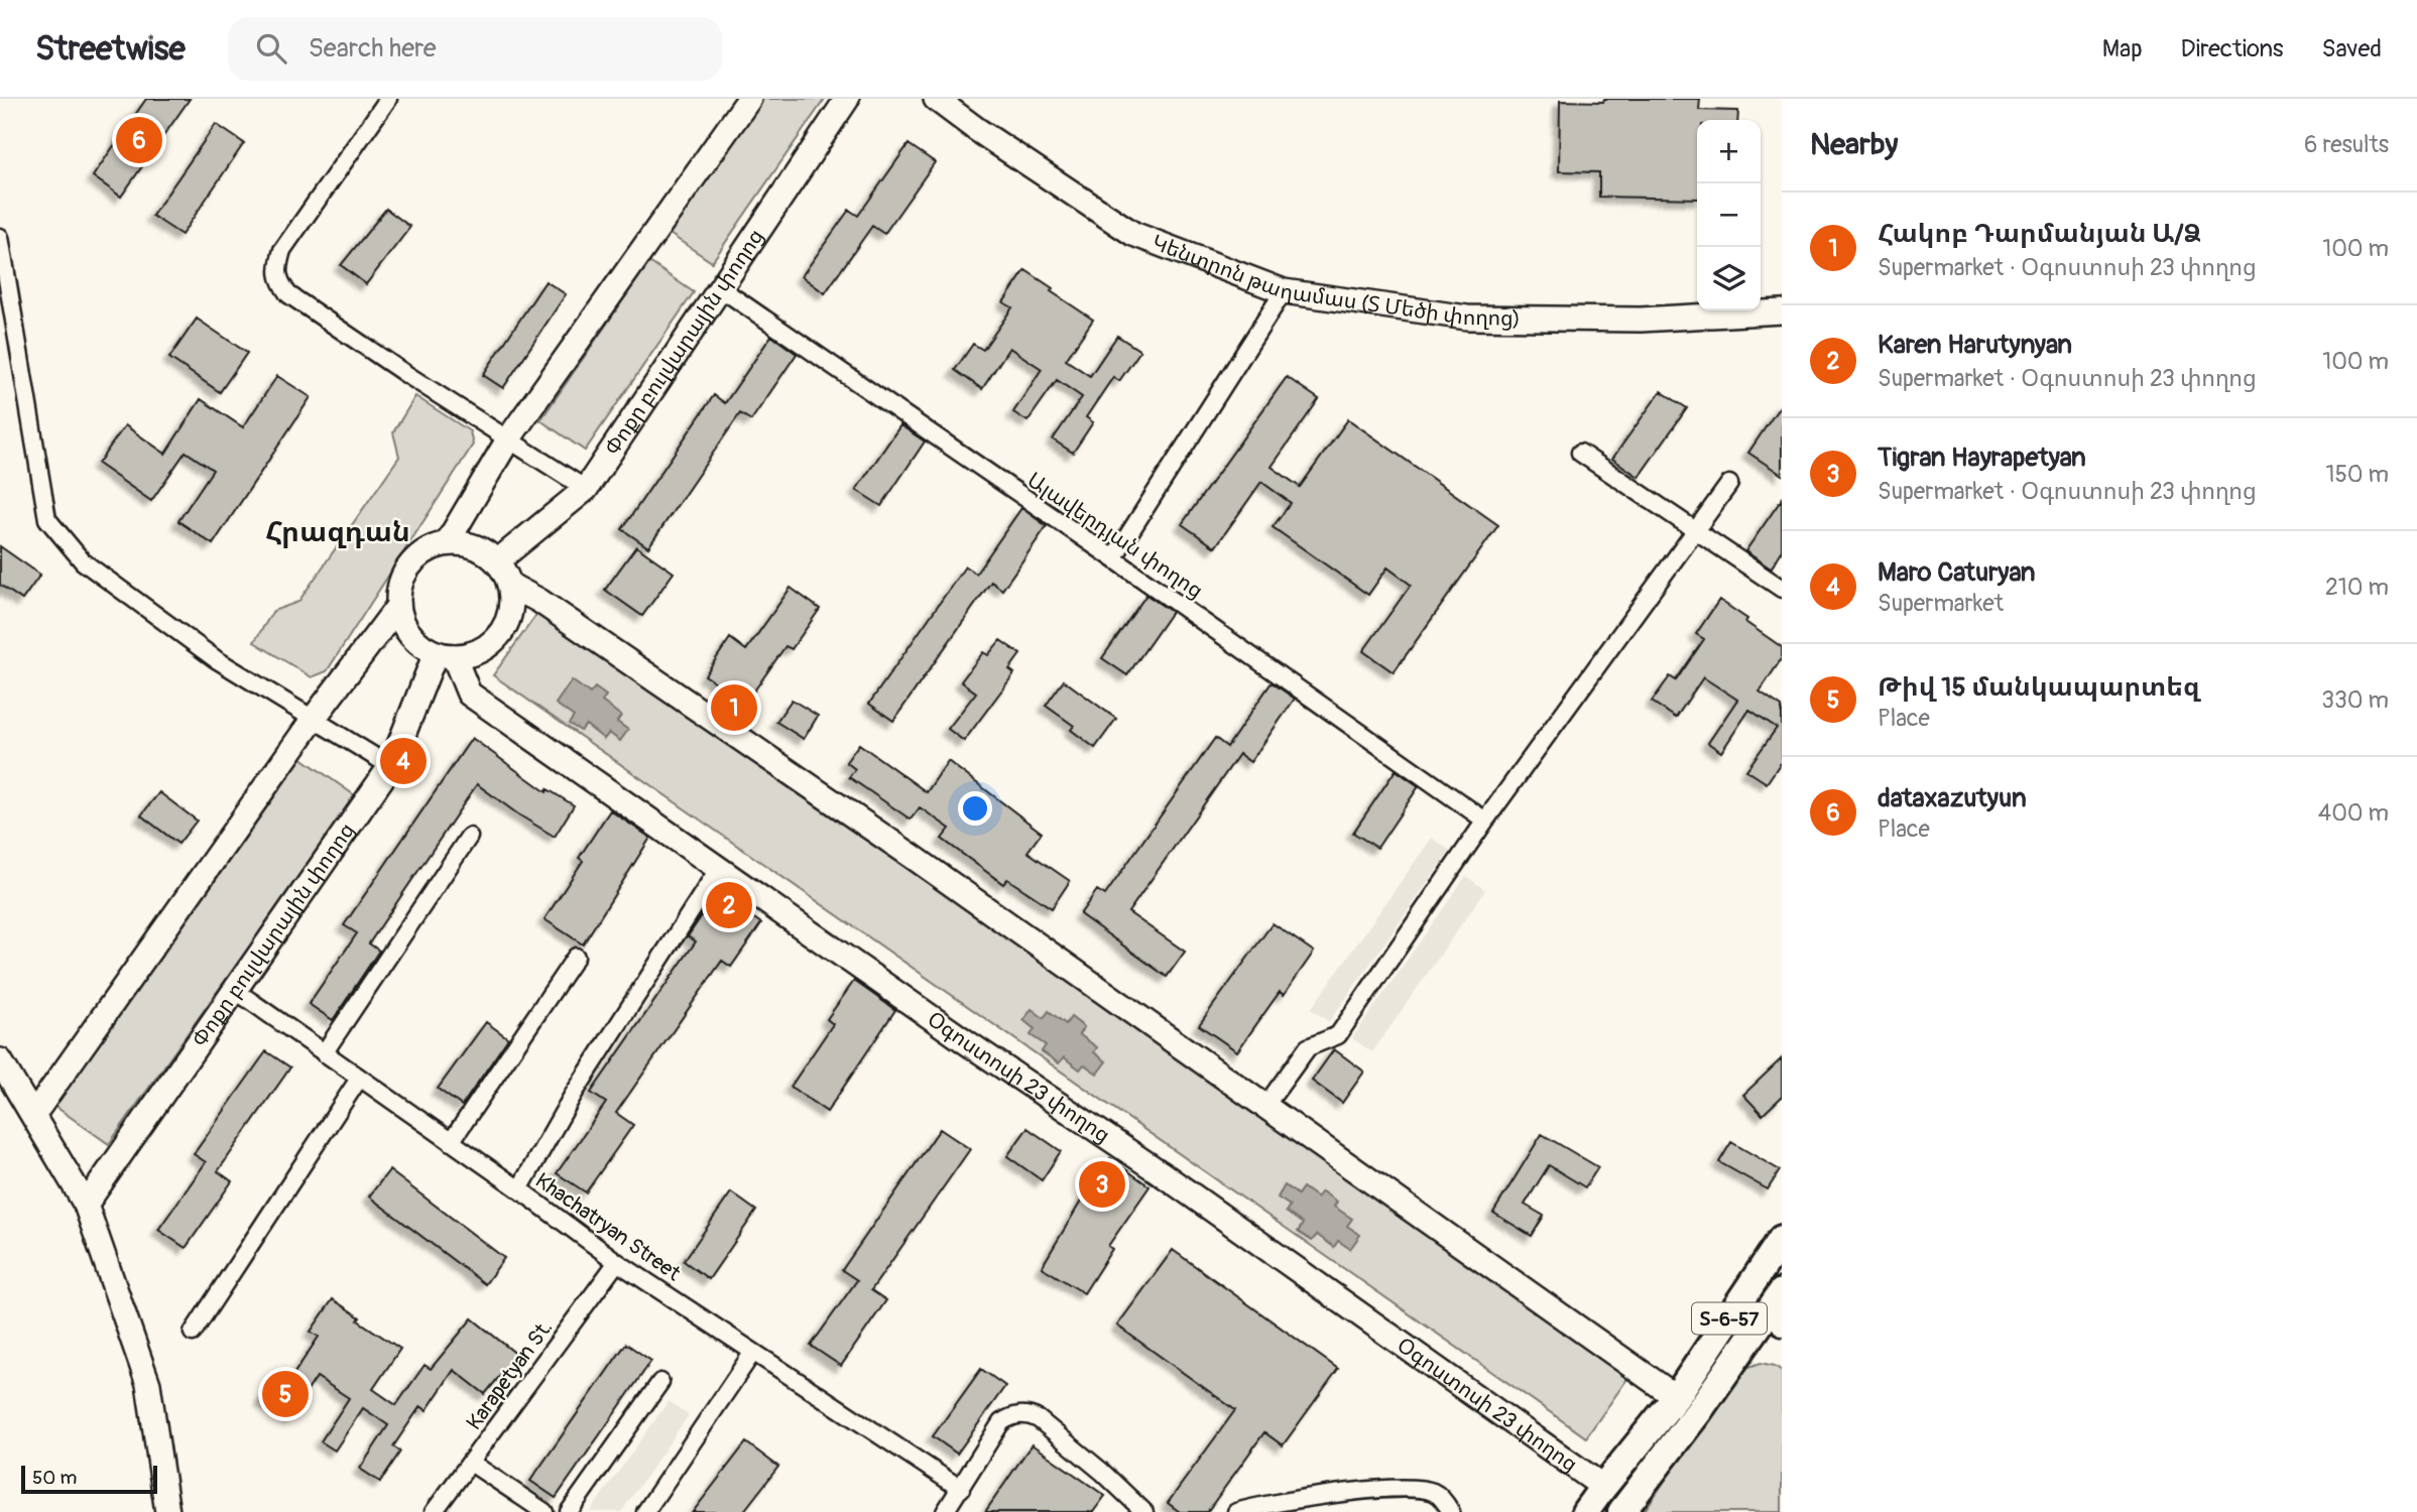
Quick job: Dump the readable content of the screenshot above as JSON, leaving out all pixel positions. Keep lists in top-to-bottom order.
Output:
{
  "streets": {
    "main road": ["Տ-6-57"],
    "street": [
      "Կենտրոն թաղամաս (Տ Մեծի փողոց)",
      "Փոքր բուլվարային փողոց",
      "Ալավերդյան փողոց",
      "Օգոստոսի 23 փողոց",
      "Khachatryan Street",
      "Karapetyan St."
    ]
  },
  "crossings": [
    ["Փոքր բուլվարային փողոց", "Ալավերդյան փողոց"],
    ["Փոքր բուլվարային փողոց", "Օգոստոսի 23 փողոց"],
    ["Փոքր բուլվարային փողոց", "Khachatryan Street"],
    ["Օգոստոսի 23 փողոց", "Տ-6-57"],
    ["Khachatryan Street", "Karapetyan St."]
  ],
  "districts": ["Հրազդան"],
  "scale_bar": "50 m",
  "page": {
    "header": "Streetwise",
    "search": "Search here",
    "nav": ["Map", "Directions", "Saved"],
    "heading": ["Nearby", "6 results"],
    "pins": [
      "6",
      "1",
      "4",
      "2",
      "3",
      "5"
    ],
    "map_buttons": ["+", "−"],
    "list": [
      {
        "mark": "1",
        "name": "Հակոբ Դարմանյան Ա/Ձ",
        "note": "Supermarket · Օգոստոսի 23 փողոց",
        "value": "100 m"
      },
      {
        "mark": "2",
        "name": "Karen Harutynyan",
        "note": "Supermarket · Օգոստոսի 23 փողոց",
        "value": "100 m"
      },
      {
        "mark": "3",
        "name": "Tigran Hayrapetyan",
        "note": "Supermarket · Օգոստոսի 23 փողոց",
        "value": "150 m"
      },
      {
        "mark": "4",
        "name": "Maro Caturyan",
        "note": "Supermarket",
        "value": "210 m"
      },
      {
        "mark": "5",
        "name": "Թիվ 15 մանկապարտեզ",
        "note": "Place",
        "value": "330 m"
      },
      {
        "mark": "6",
        "name": "dataxazutyun",
        "note": "Place",
        "value": "400 m"
      }
    ],
    "scale": "50 m"
  }
}
